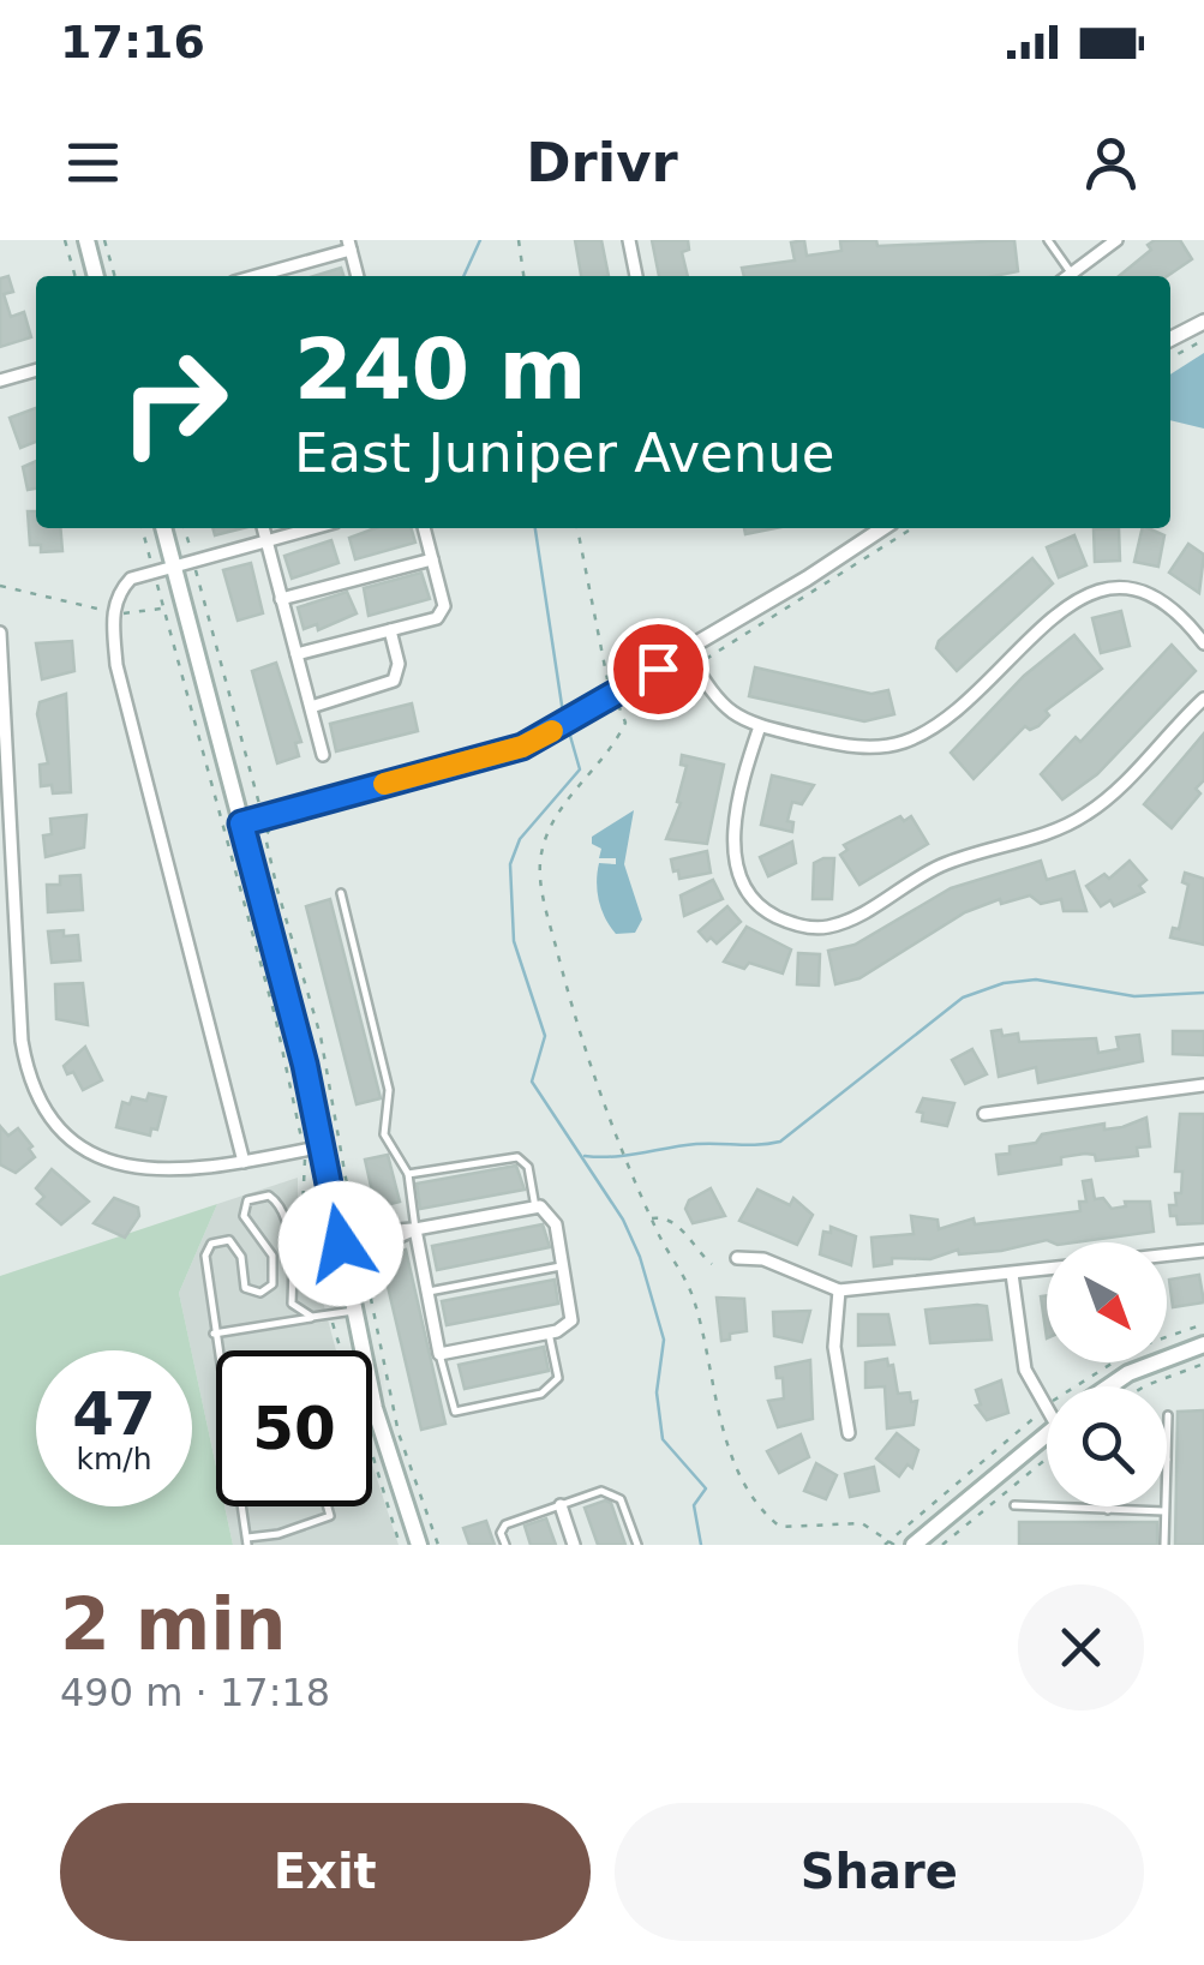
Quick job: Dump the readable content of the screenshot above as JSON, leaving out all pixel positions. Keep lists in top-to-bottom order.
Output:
{
  "north": "bottom right",
  "page": {
    "status": "17:16",
    "header": "Drivr",
    "turn": ["240 m", "East Juniper Avenue"],
    "speed": "47 km/h",
    "limit": "50",
    "heading": ["2 min", "490 m · 17:18"],
    "buttons": ["Exit", "Share"]
  }
}
